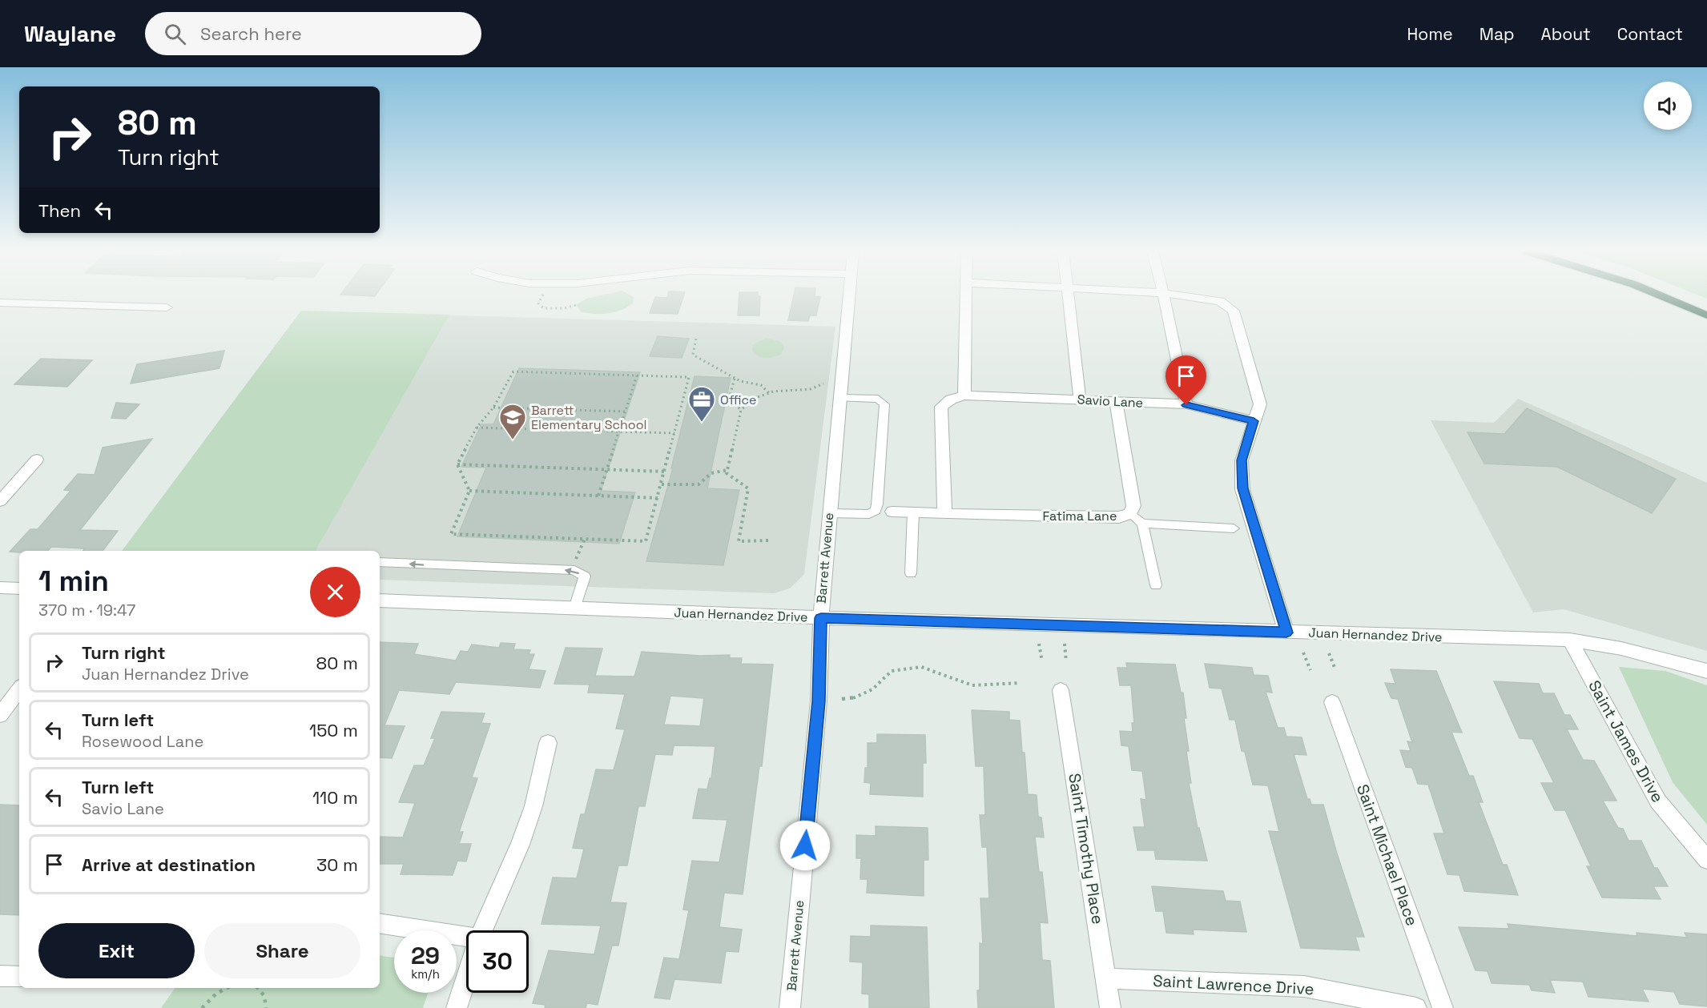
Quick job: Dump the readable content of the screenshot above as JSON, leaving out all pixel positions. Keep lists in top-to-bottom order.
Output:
{
  "streets": {
    "street": [
      "Savio Lane",
      "Fatima Lane",
      "Barrett Avenue",
      "Juan Hernandez Drive",
      "Saint James Drive",
      "Saint Timothy Place",
      "Saint Michael Place",
      "Saint Lawrence Drive"
    ]
  },
  "crossings": [
    ["Savio Lane", "Fatima Lane"],
    ["Barrett Avenue", "Juan Hernandez Drive"],
    ["Juan Hernandez Drive", "Saint James Drive"],
    ["Saint Timothy Place", "Saint Lawrence Drive"]
  ],
  "places": {
    "office": ["Office"],
    "school or university": ["Barrett Elementary School"]
  },
  "page": {
    "header": "Waylane",
    "search": "Search here",
    "nav": [
      "Home",
      "Map",
      "About",
      "Contact"
    ],
    "turn": ["80 m", "Turn right"],
    "then": "Then",
    "heading": ["1 min", "370 m · 19:47"],
    "list": [
      {
        "name": "Turn right",
        "note": "Juan Hernandez Drive",
        "value": "80 m"
      },
      {
        "name": "Turn left",
        "note": "Rosewood Lane",
        "value": "150 m"
      },
      {
        "name": "Turn left",
        "note": "Savio Lane",
        "value": "110 m"
      },
      {
        "name": "Arrive at destination",
        "value": "30 m"
      }
    ],
    "buttons": ["Exit", "Share"],
    "speed": "29 km/h",
    "limit": "30"
  }
}
